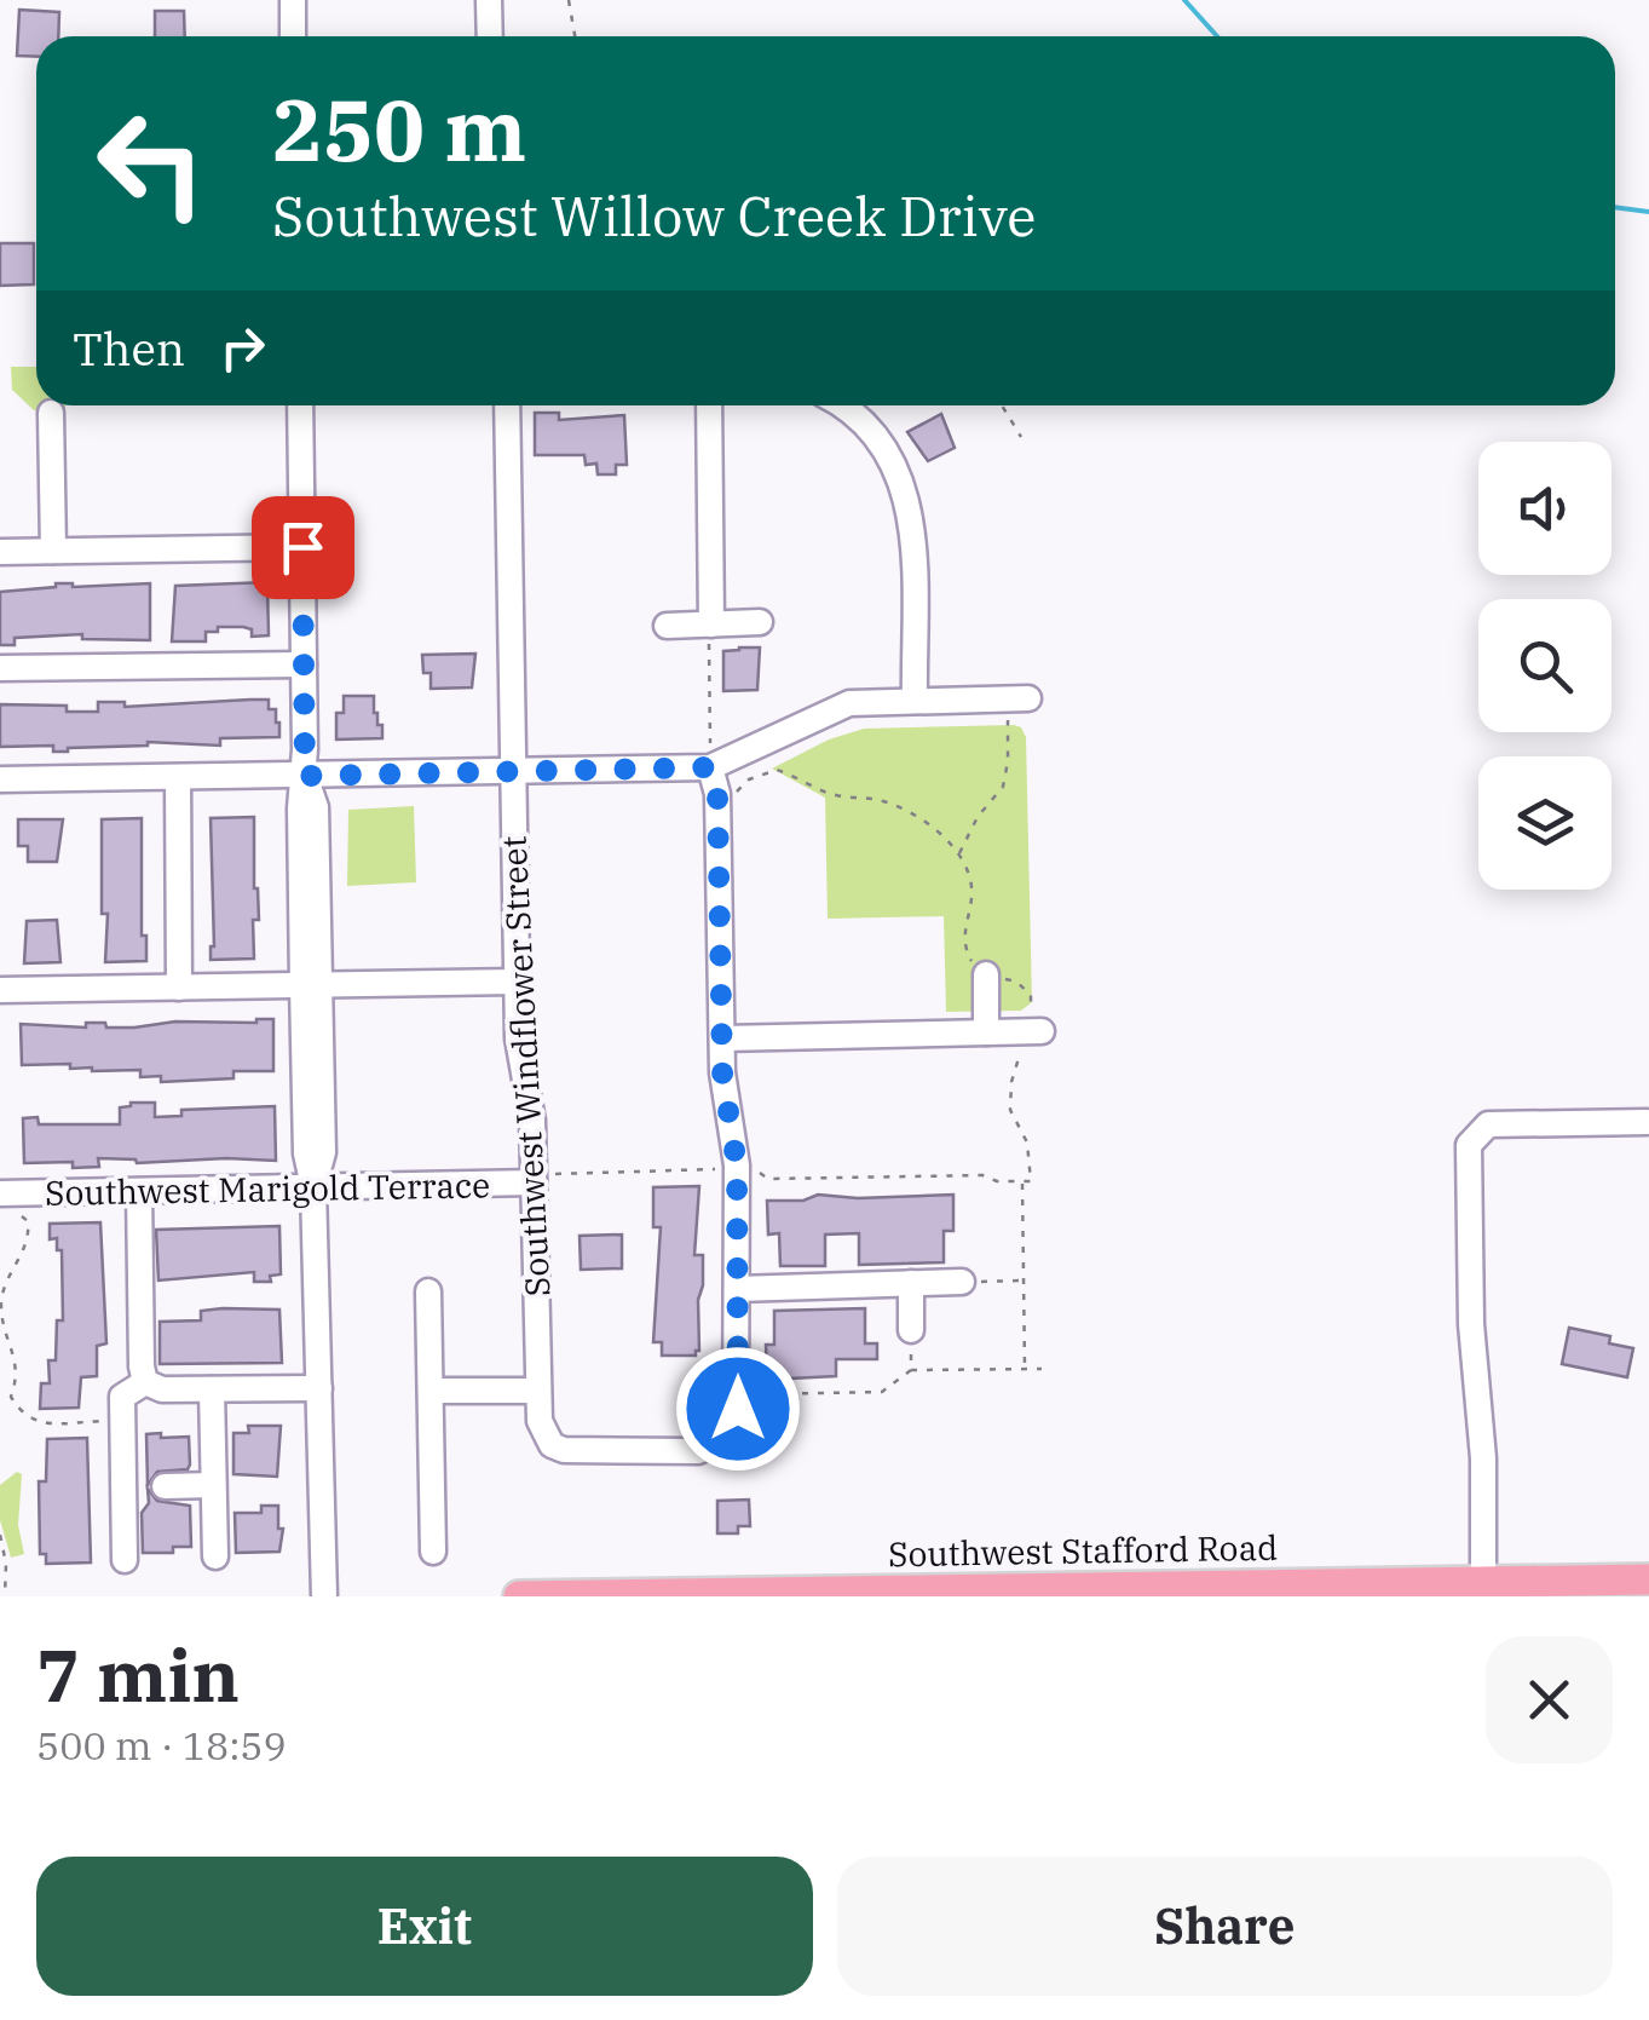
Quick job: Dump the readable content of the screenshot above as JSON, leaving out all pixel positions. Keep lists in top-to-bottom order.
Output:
{
  "streets": {
    "main road": ["Southwest Stafford Road"],
    "street": ["Southwest Windflower Street", "Southwest Marigold Terrace"]
  },
  "crossings": [
    ["Southwest Windflower Street", "Southwest Marigold Terrace"]
  ],
  "page": {
    "turn": ["250 m", "Southwest Willow Creek Drive"],
    "then": "Then",
    "heading": ["7 min", "500 m · 18:59"],
    "buttons": ["Exit", "Share"]
  }
}
